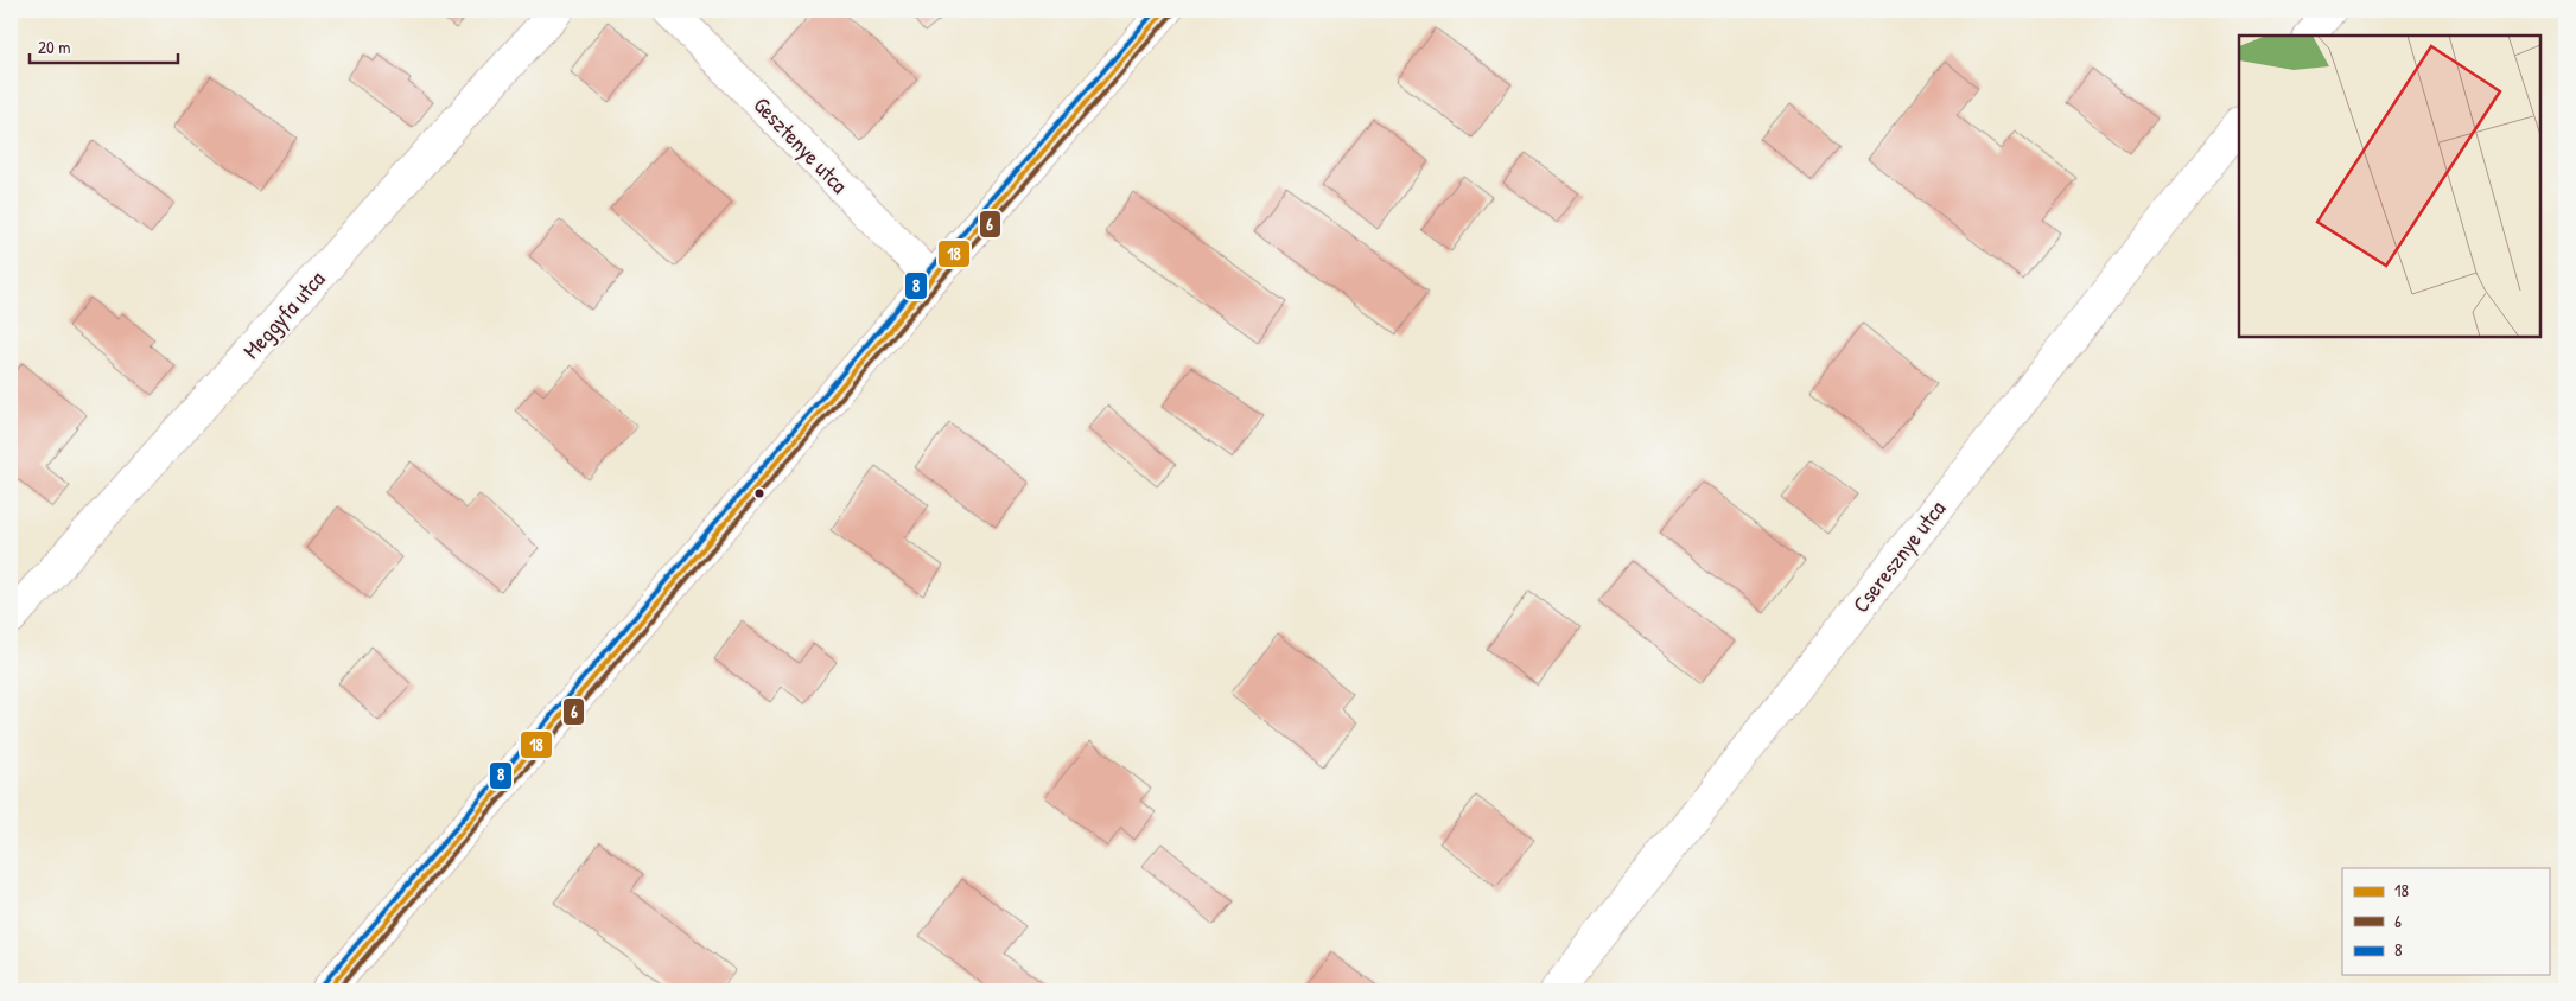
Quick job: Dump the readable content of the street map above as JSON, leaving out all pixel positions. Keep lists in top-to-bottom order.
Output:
{
  "streets": {
    "street": ["Gesztenye utca", "Meggyfa utca", "Cseresznye utca"]
  },
  "lines": ["transit line 18", "transit line 8", "transit line 6"],
  "legend": ["18", "6", "8"],
  "scale_bar": "20 m"
}
